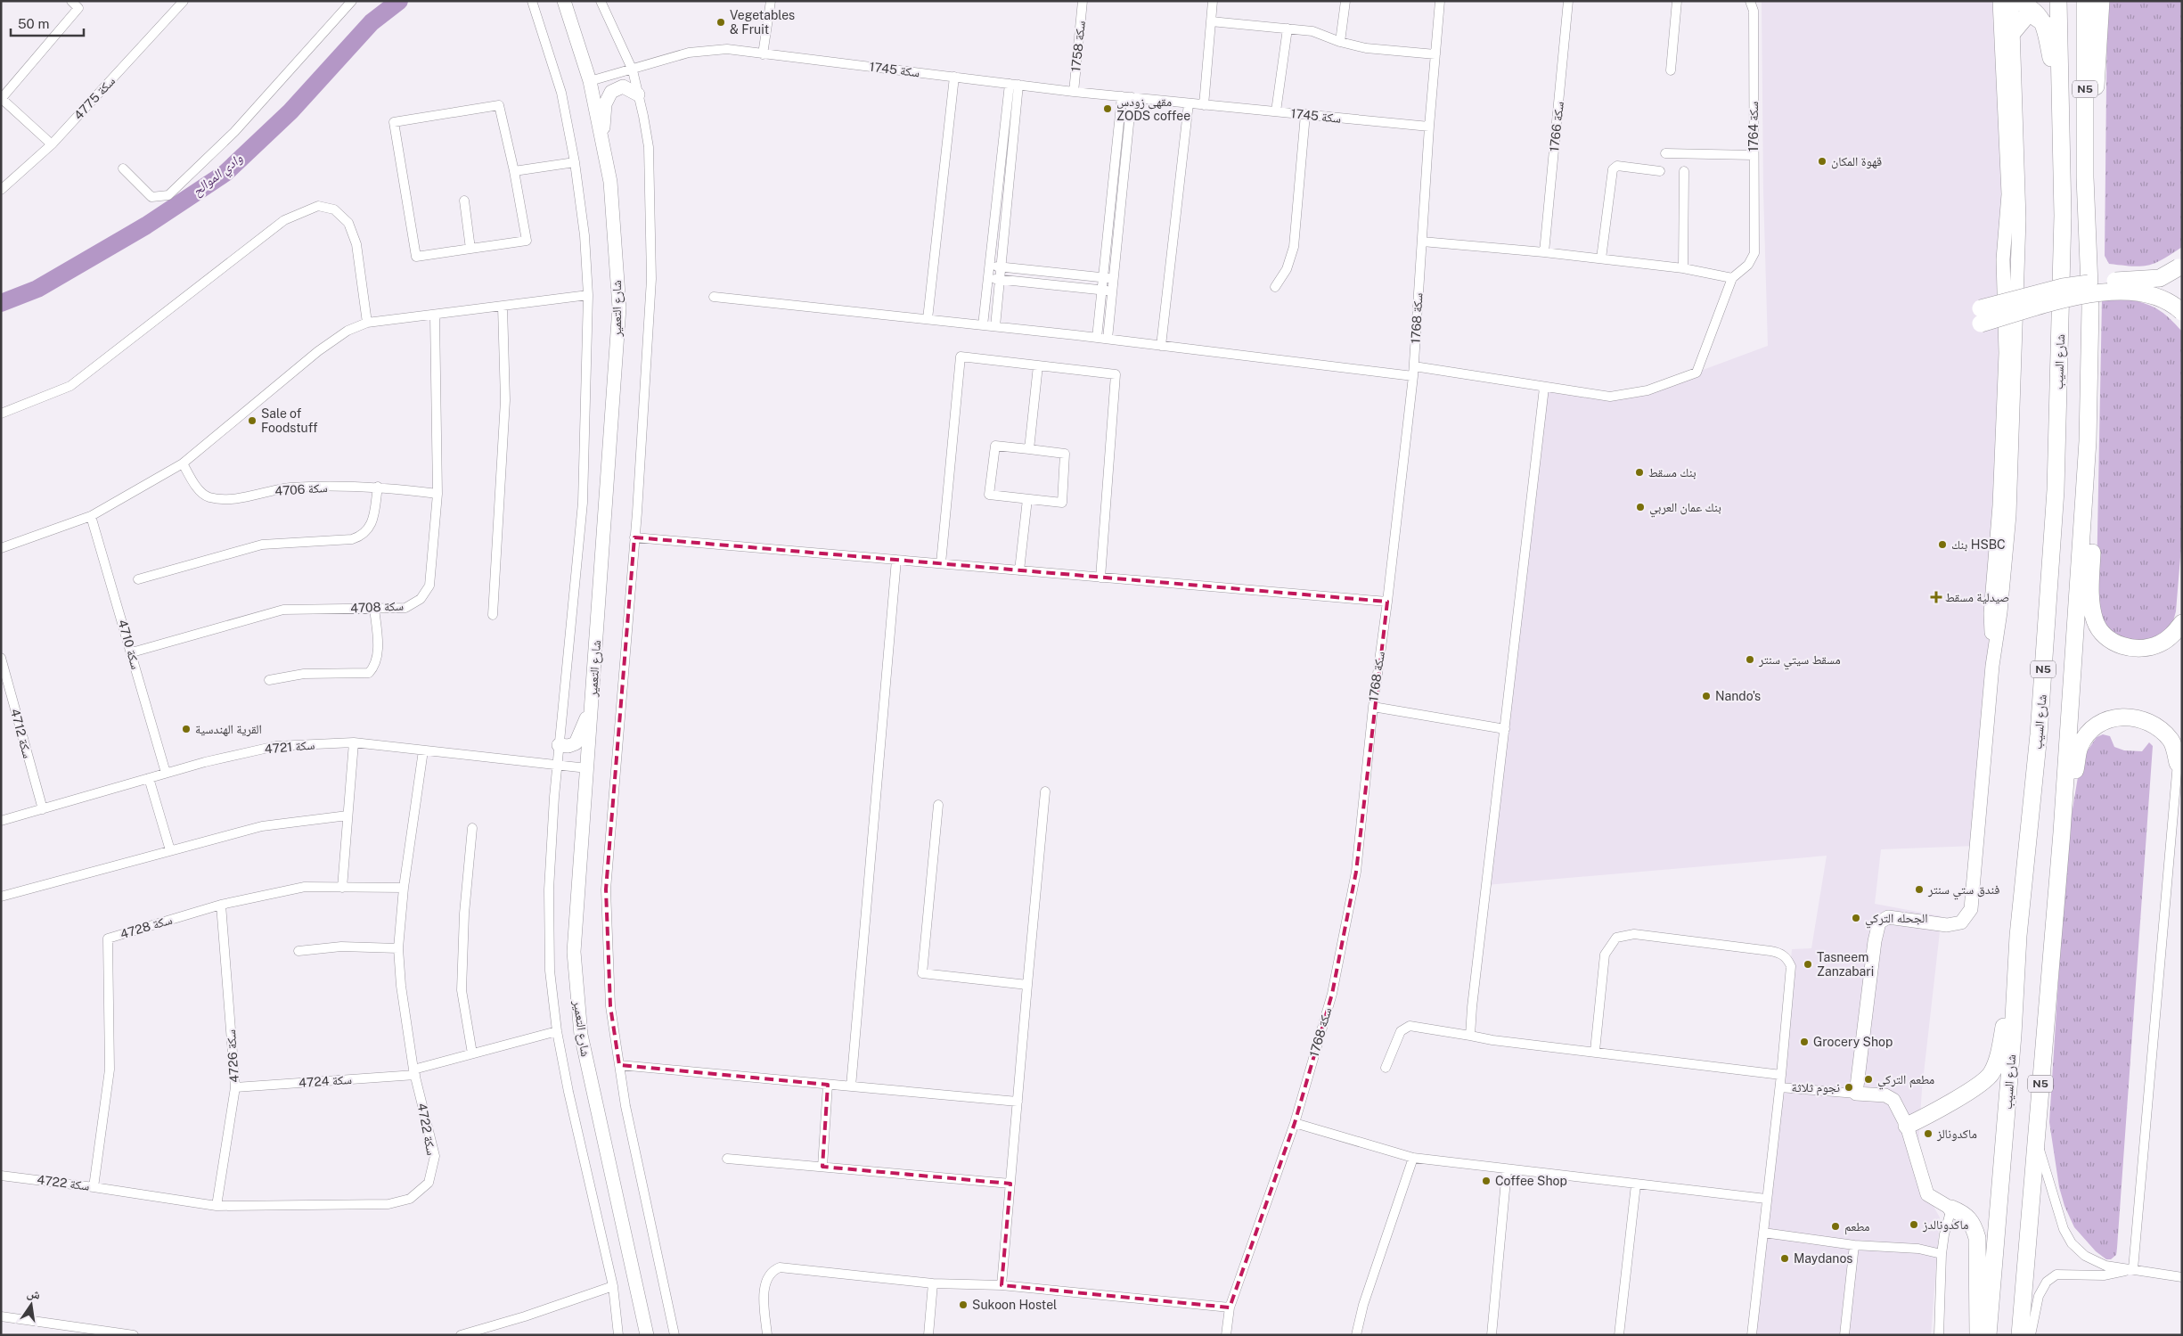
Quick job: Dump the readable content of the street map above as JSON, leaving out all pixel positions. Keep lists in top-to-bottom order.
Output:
{
  "streets": {
    "highway": ["N5", "شارع السيب"],
    "street": [
      "سكة 1758",
      "سكة 1745",
      "سكة 4775",
      "سكة 1766",
      "سكة 1764",
      "شارع التعمير",
      "سكة 1768",
      "سكة 4706",
      "سكة 4708",
      "سكة 4710",
      "سكة 4712",
      "سكة 4721",
      "سكة 4728",
      "سكة 4726",
      "سكة 4724",
      "سكة 4722"
    ]
  },
  "crossings": [
    ["سكة 1758", "سكة 1745"],
    ["سكة 1745", "شارع التعمير"],
    ["سكة 1745", "سكة 1768"],
    ["شارع التعمير", "سكة 4721"],
    ["سكة 4706", "سكة 4708"],
    ["سكة 4708", "سكة 4710"],
    ["سكة 4710", "سكة 4721"],
    ["سكة 4712", "سكة 4721"],
    ["سكة 4721", "سكة 4722"],
    ["سكة 4728", "سكة 4726"],
    ["سكة 4728", "سكة 4722"],
    ["سكة 4726", "سكة 4724"],
    ["سكة 4726", "سكة 4722"],
    ["سكة 4724", "سكة 4722"]
  ],
  "water": ["وادي الموالح"],
  "places": {
    "other": [
      "Vegetables & Fruit",
      "مقهى زودس ZODS coffee",
      "قهوة المكان",
      "Sale of Foodstuff",
      "بنك مسقط",
      "بنك عمان العربي",
      "بنك HSBC",
      "مسقط سيتي سنتر",
      "Nando's",
      "القرية الهندسية",
      "فندق ستي سنتر",
      "الجحله التركي",
      "Tasneem Zanzabari",
      "Grocery Shop",
      "مطعم التركي",
      "نجوم ثلاثة",
      "ماكدونالز",
      "Coffee Shop",
      "ماكدونالدز",
      "مطعم",
      "Maydanos",
      "Sukoon Hostel"
    ],
    "health": ["صيدلية مسقط"]
  },
  "scale_bar": "50 m",
  "north": "top"
}
